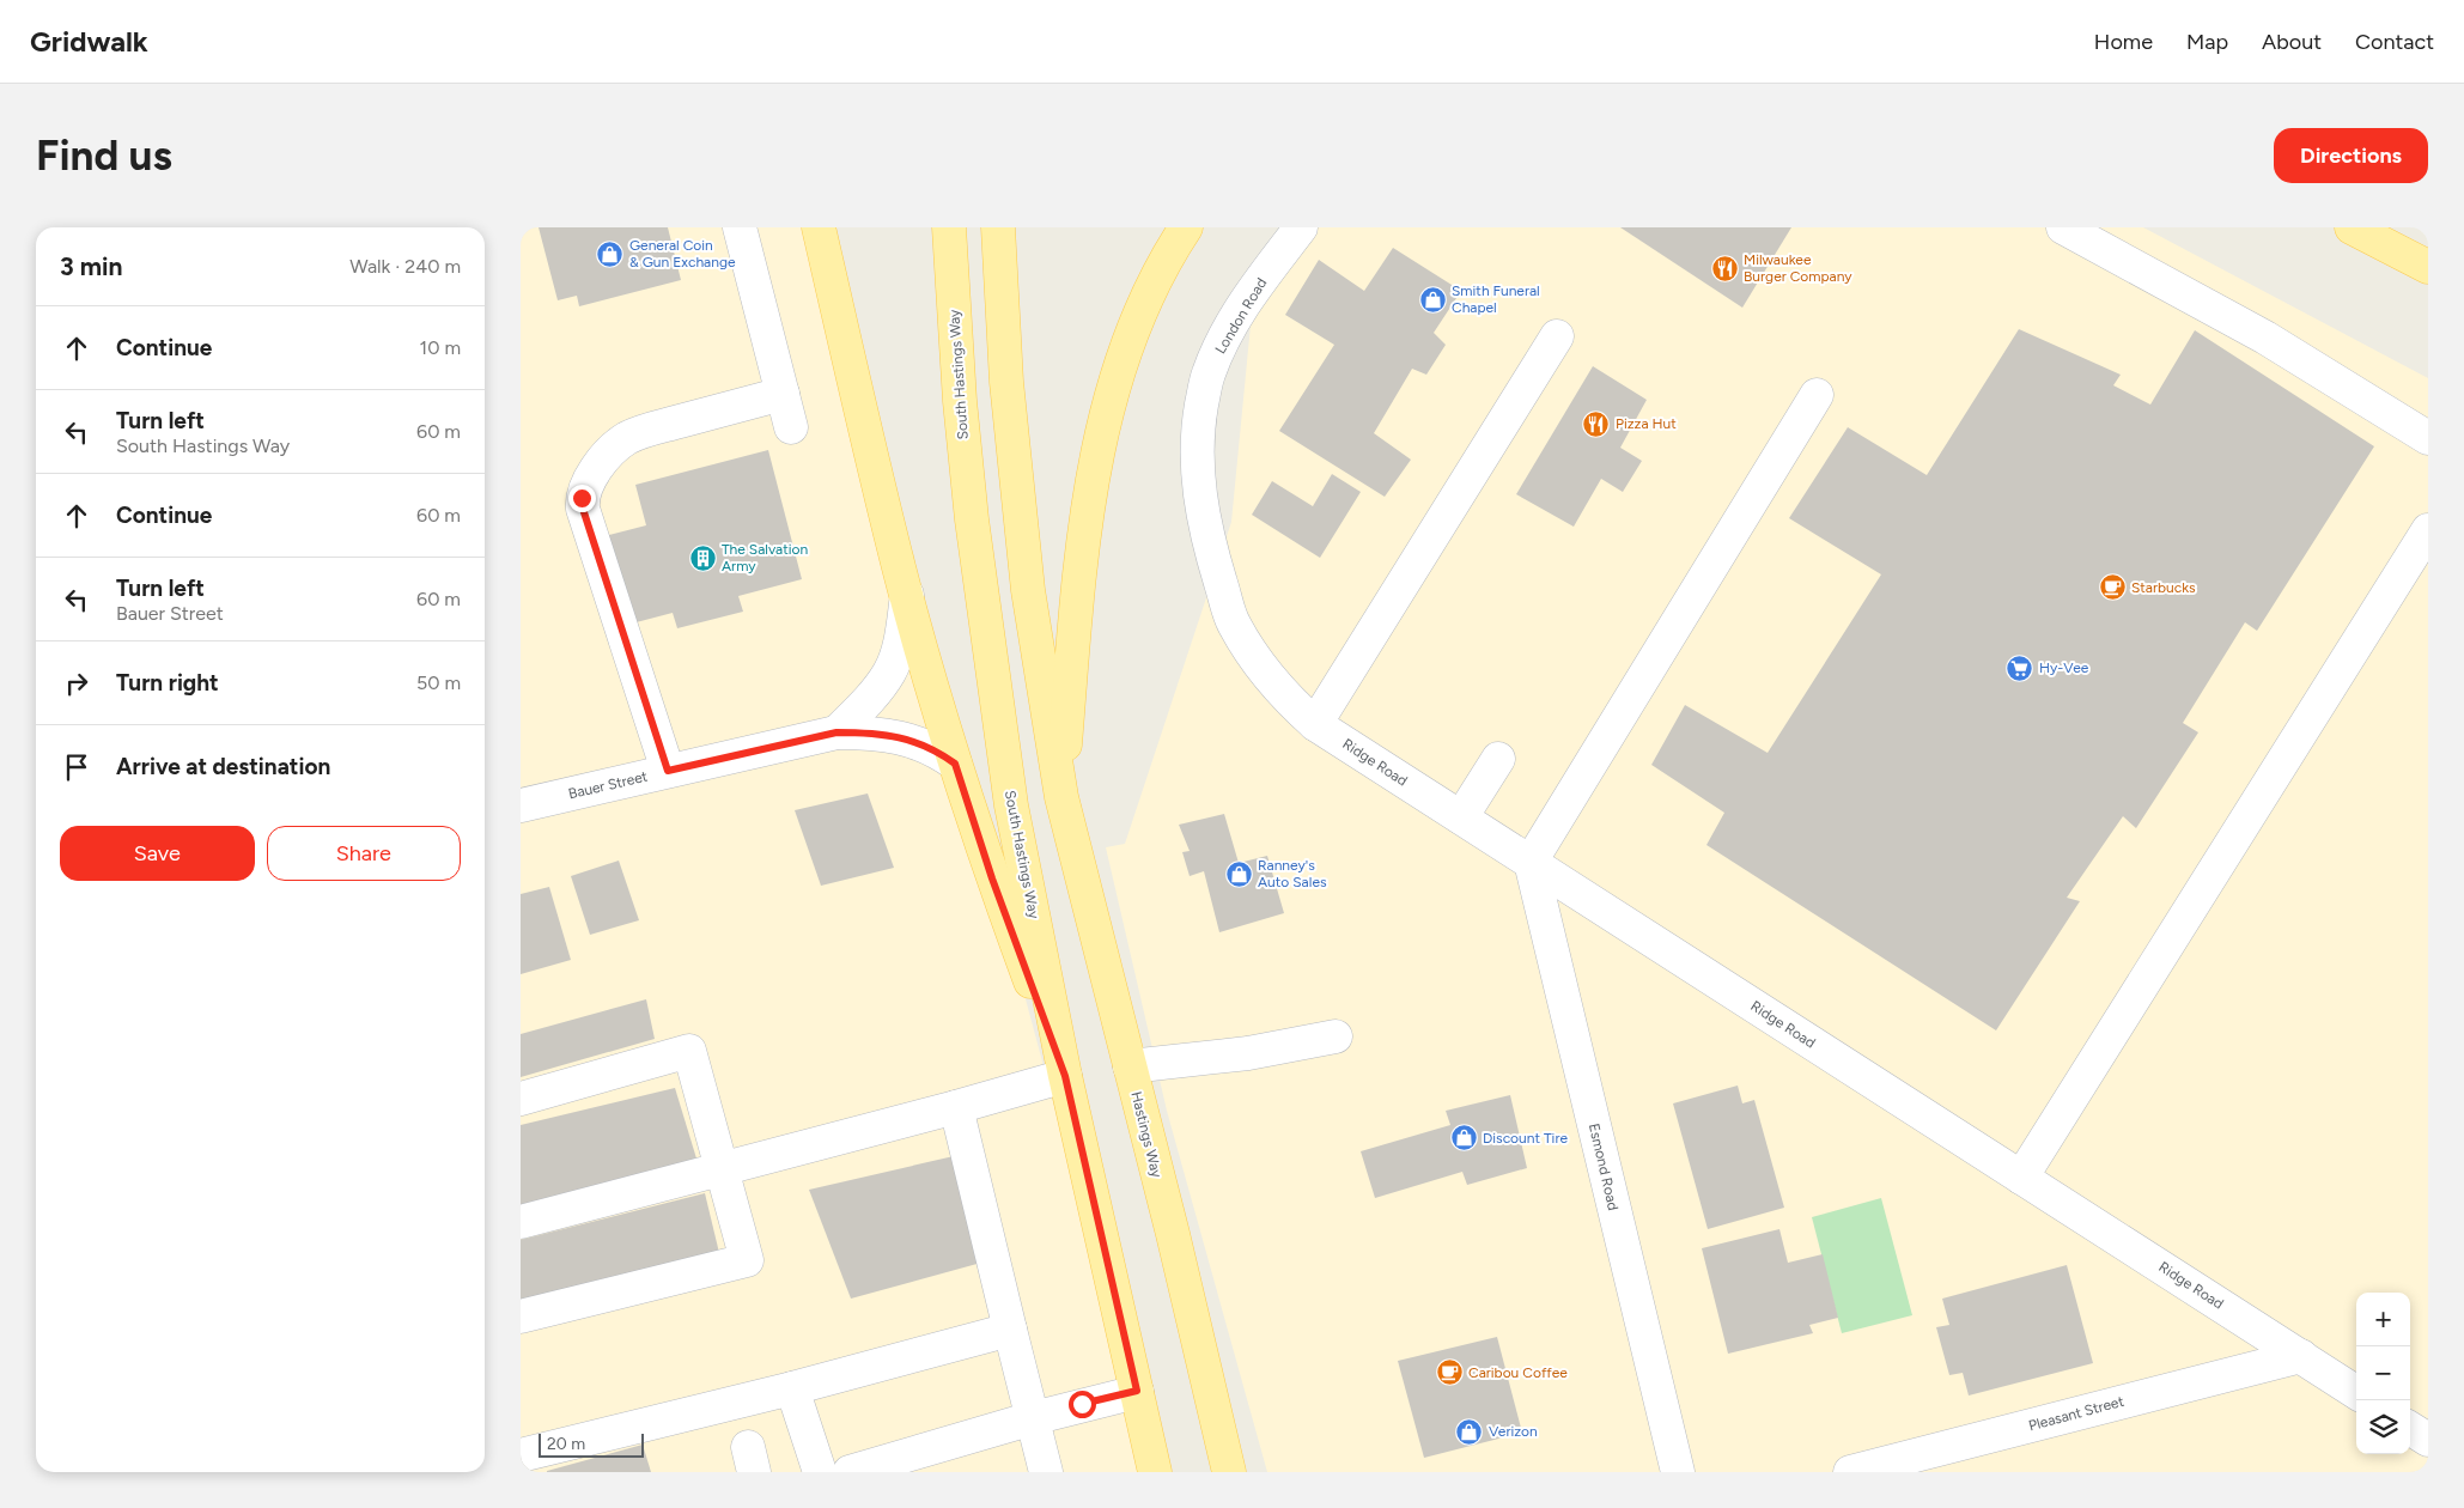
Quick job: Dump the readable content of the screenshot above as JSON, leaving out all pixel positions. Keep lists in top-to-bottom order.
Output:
{
  "streets": {
    "main road": ["South Hastings Way", "Hastings Way"],
    "street": [
      "London Road",
      "Ridge Road",
      "Bauer Street",
      "Esmond Road",
      "Pleasant Street"
    ]
  },
  "crossings": [
    ["London Road", "Ridge Road"],
    ["Ridge Road", "Esmond Road"],
    ["Ridge Road", "Pleasant Street"]
  ],
  "places": {
    "shop": [
      "General Coin & Gun Exchange",
      "Smith Funeral Chapel",
      "Ranney's Auto Sales",
      "Discount Tire",
      "Verizon"
    ],
    "restaurant": ["Milwaukee Burger Company", "Pizza Hut"],
    "building": ["The Salvation Army"],
    "cafe": ["Starbucks", "Caribou Coffee"],
    "supermarket": ["Hy-Vee"]
  },
  "scale_bar": "20 m",
  "page": {
    "header": "Gridwalk",
    "nav": [
      "Home",
      "Map",
      "About",
      "Contact"
    ],
    "buttons": [
      "Directions",
      ["Save", "Share"]
    ],
    "title": "Find us",
    "heading": ["3 min", "Walk · 240 m"],
    "list": [
      ["Continue", "10 m"],
      ["Turn left", "South Hastings Way", "60 m"],
      ["Continue", "60 m"],
      ["Turn left", "Bauer Street", "60 m"],
      ["Turn right", "50 m"],
      "Arrive at destination"
    ],
    "map_buttons": ["+", "−"],
    "scale": "20 m"
  }
}
